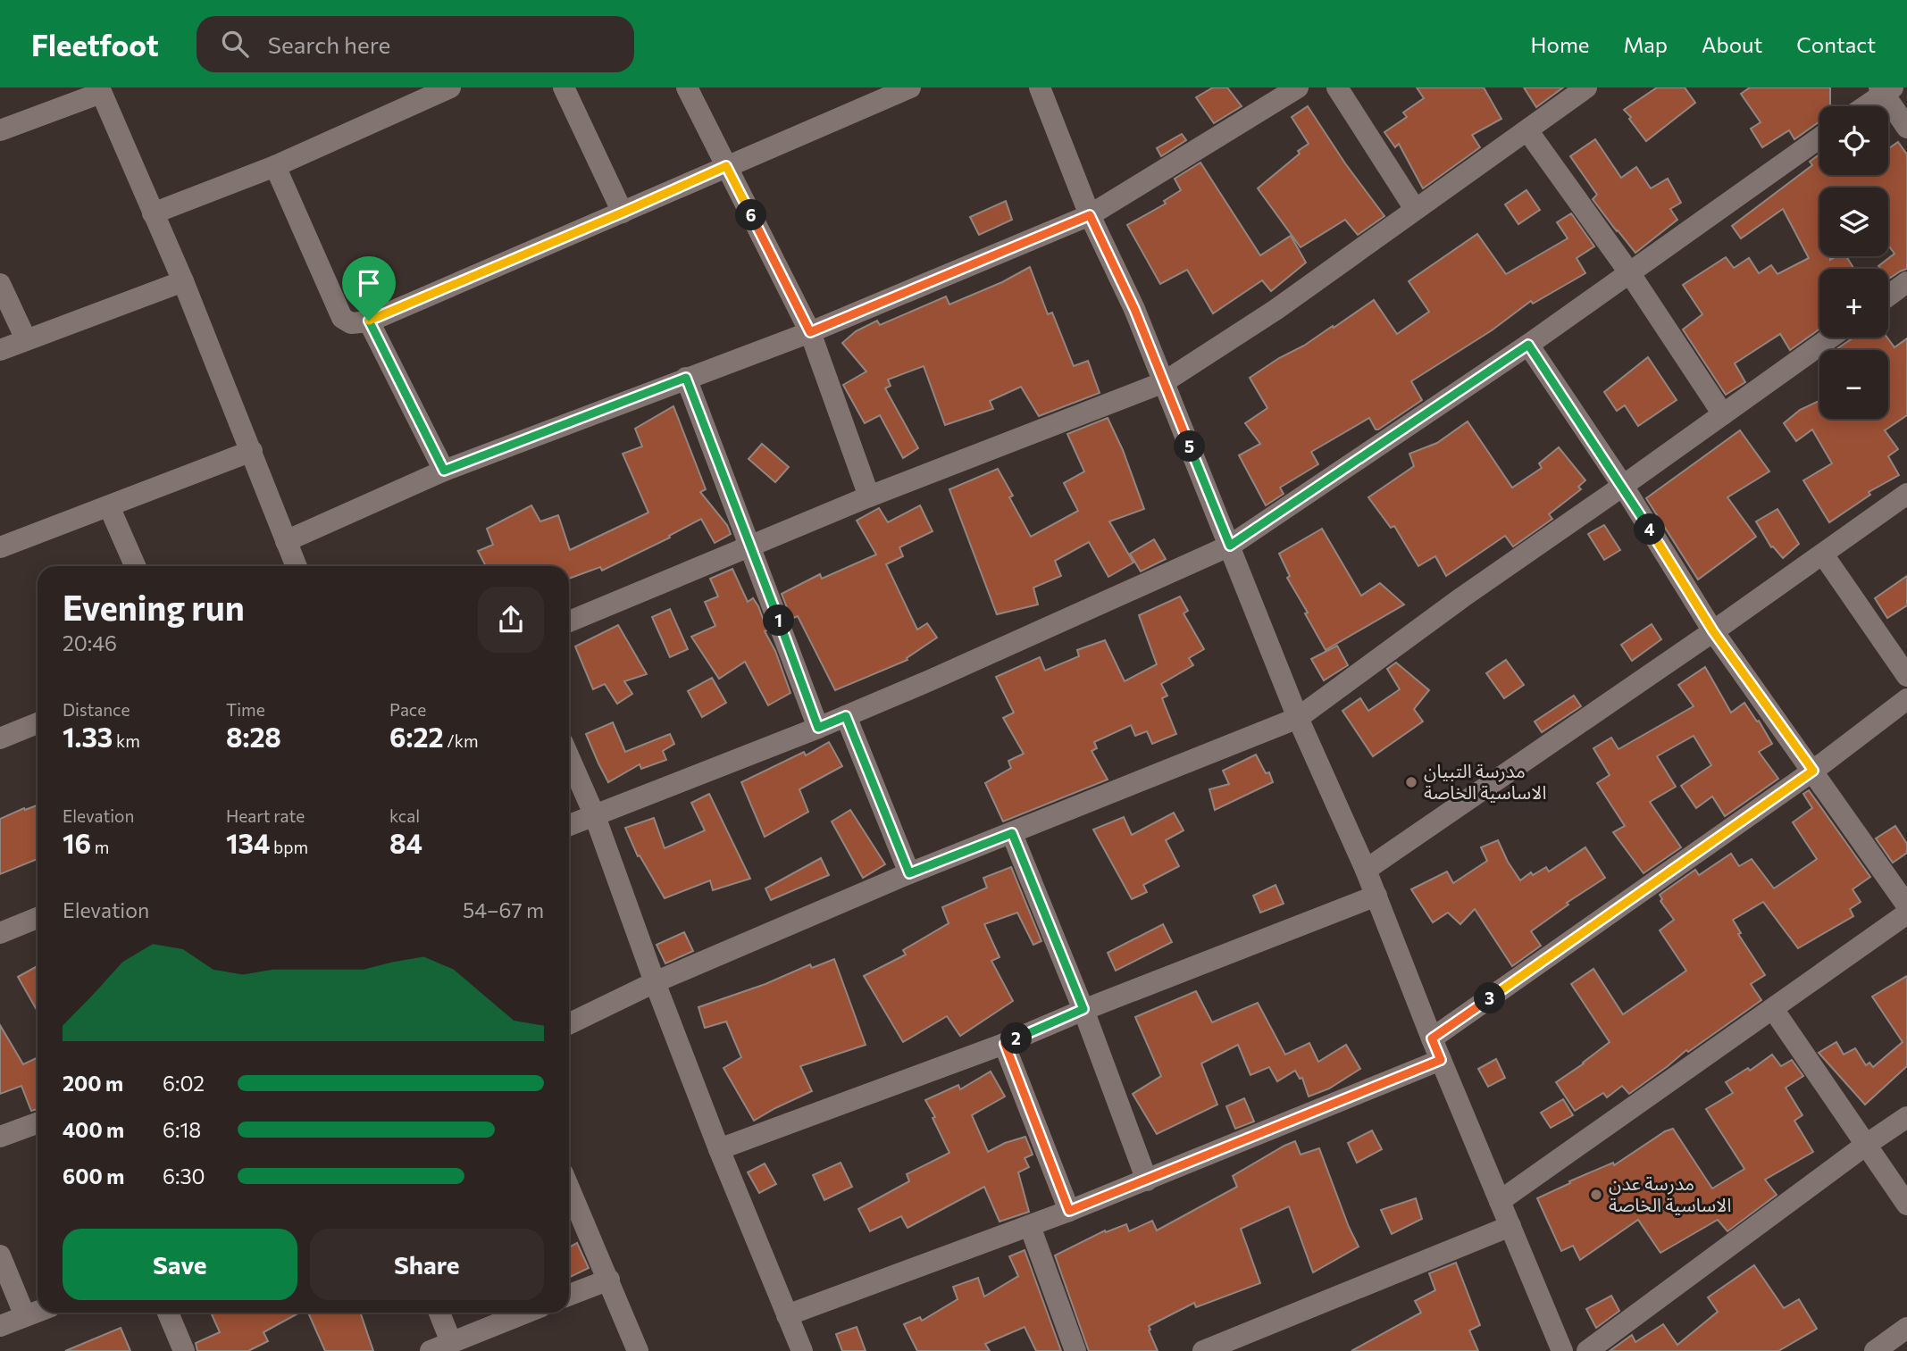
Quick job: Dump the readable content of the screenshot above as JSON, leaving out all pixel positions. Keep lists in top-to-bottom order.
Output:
{
  "places": ["مدرسة التبيان الاساسية الخاصة", "مدرسة عدن الاساسية الخاصة"],
  "page": {
    "header": "Fleetfoot",
    "search": "Search here",
    "nav": [
      "Home",
      "Map",
      "About",
      "Contact"
    ],
    "map_buttons": ["+", "−"],
    "pins": [
      "6",
      "5",
      "4",
      "1",
      "3",
      "2"
    ],
    "heading": ["Evening run", "20:46"],
    "stats": [
      ["Distance", "1.33 km"],
      ["Time", "8:28"],
      ["Pace", "6:22 /km"],
      ["Elevation", "16 m"],
      ["Heart rate", "134 bpm"],
      ["kcal", "84"]
    ],
    "chart": ["Elevation", "54–67 m"],
    "list": [
      {
        "name": "200 m",
        "note": "6:02"
      },
      {
        "name": "400 m",
        "note": "6:18"
      },
      {
        "name": "600 m",
        "note": "6:30"
      }
    ],
    "buttons": ["Save", "Share"]
  }
}
